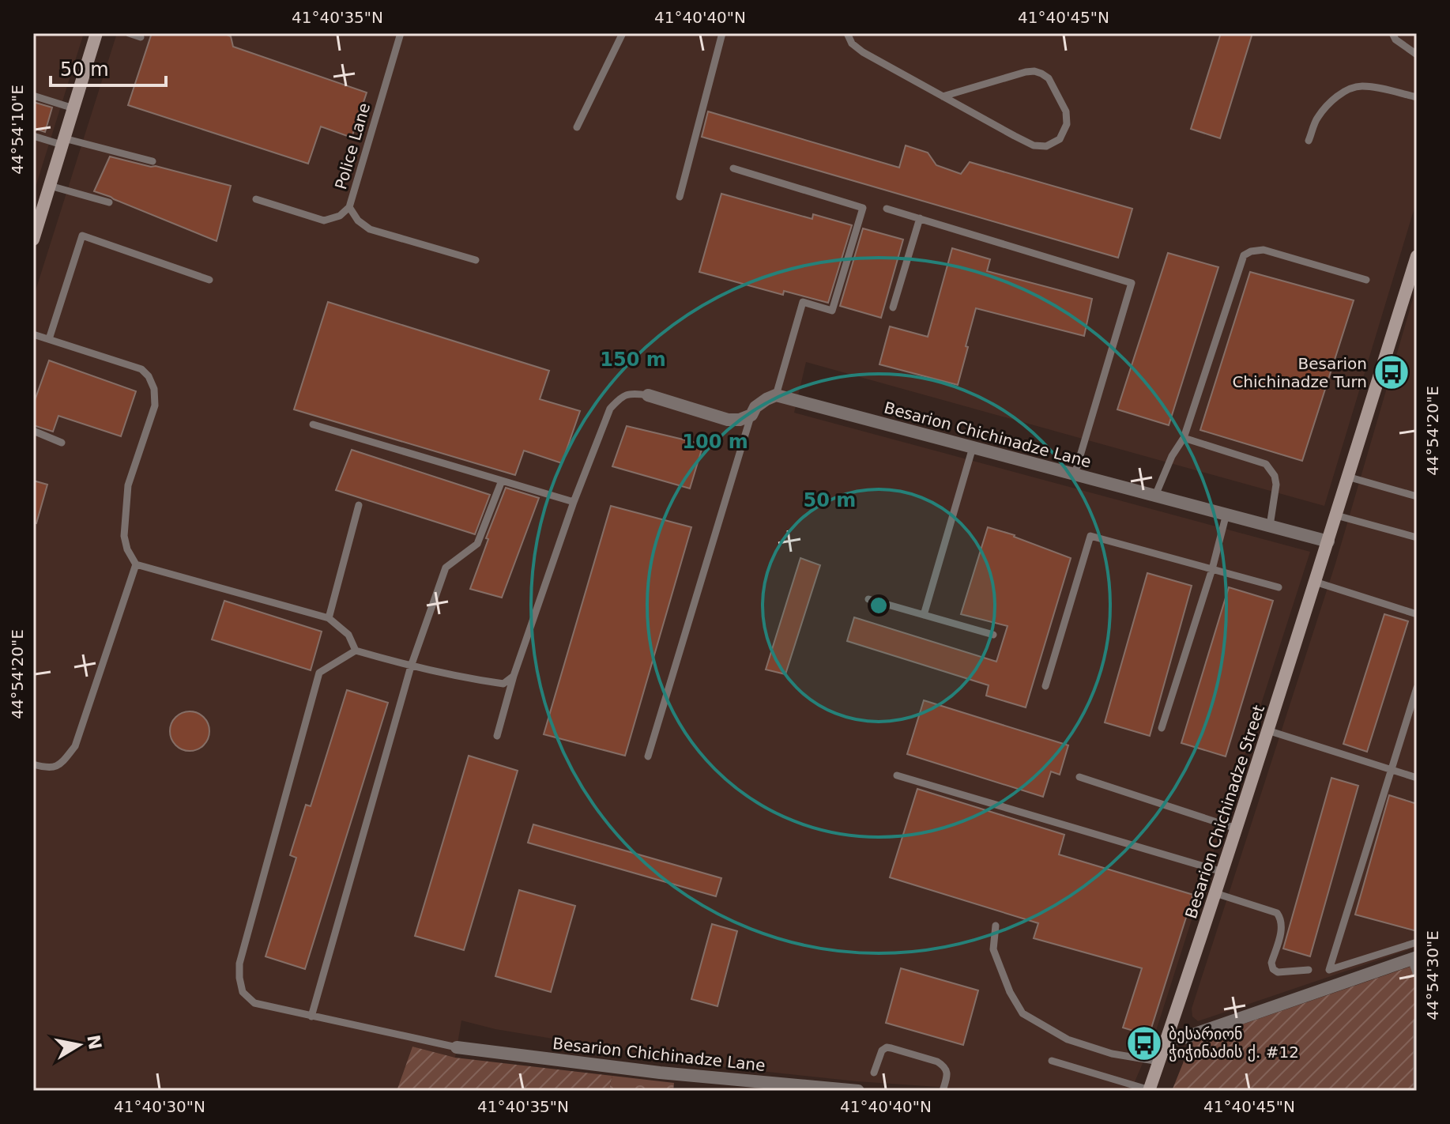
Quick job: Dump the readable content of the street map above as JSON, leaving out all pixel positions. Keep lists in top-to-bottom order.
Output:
{
  "streets": {
    "street": ["Besarion Chichinadze Lane", "Besarion Chichinadze Street"],
    "lane": ["Police Lane"]
  },
  "crossings": [
    ["Besarion Chichinadze Lane", "Besarion Chichinadze Street"]
  ],
  "places": {
    "bus stop": ["Besarion Chichinadze Turn", "ბესარიონ ჭიჭინაძის ქ. #12"]
  },
  "scale_bar": "50 m",
  "north": "right",
  "coordinates": [
    "41°40'35\"N",
    "41°40'40\"N",
    "41°40'45\"N",
    "44°54'10\"E",
    "44°54'20\"E",
    "44°54'30\"E",
    "41°40'30\"N"
  ],
  "rings": ["150 m", "100 m", "50 m"]
}
